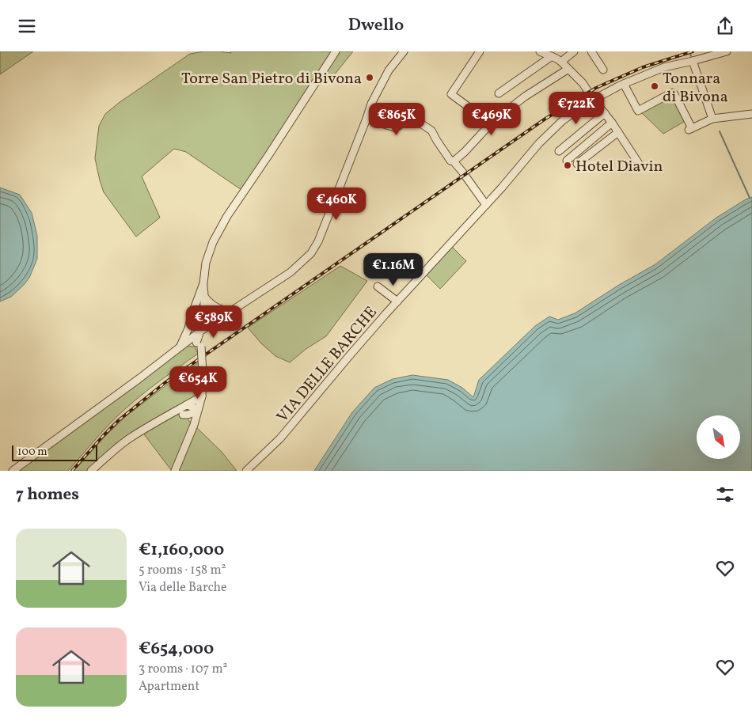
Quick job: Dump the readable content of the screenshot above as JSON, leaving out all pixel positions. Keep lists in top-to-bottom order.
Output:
{
  "streets": {
    "street": ["VIA DELLE BARCHE"]
  },
  "places": ["Torre San Pietro di Bivona", "Tonnara di Bivona", "Hotel Diavin"],
  "scale_bar": "100 m",
  "north": "bottom right",
  "page": {
    "header": "Dwello",
    "price": [
      "€722K",
      "€865K",
      "€469K",
      "€460K",
      "€1.16M",
      "€589K",
      "€654K"
    ],
    "scale": "100 m",
    "heading": "7 homes",
    "list": [
      {
        "name": "€1,160,000",
        "note": "5 rooms · 158 m² · Via delle Barche"
      },
      {
        "name": "€654,000",
        "note": "3 rooms · 107 m² · Apartment"
      }
    ]
  }
}
